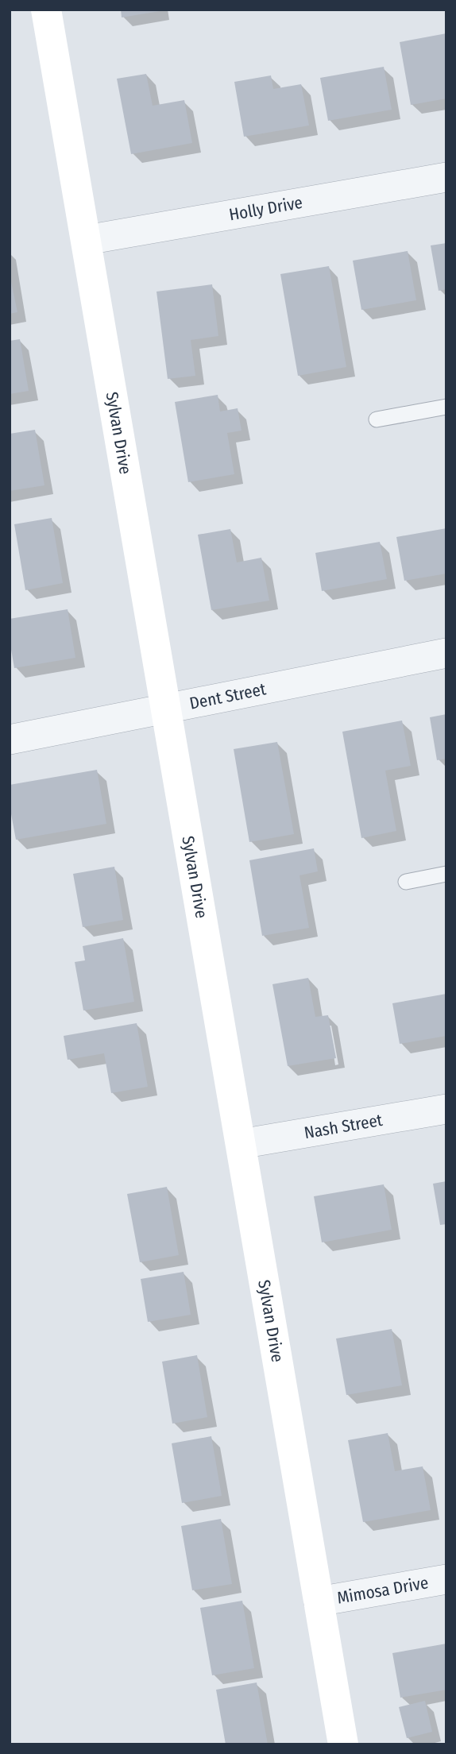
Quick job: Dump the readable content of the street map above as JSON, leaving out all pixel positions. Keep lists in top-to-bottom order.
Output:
{
  "streets": {
    "street": [
      "Holly Drive",
      "Sylvan Drive",
      "Dent Street",
      "Nash Street",
      "Mimosa Drive"
    ]
  },
  "crossings": [
    ["Holly Drive", "Sylvan Drive"],
    ["Sylvan Drive", "Dent Street"],
    ["Sylvan Drive", "Nash Street"],
    ["Sylvan Drive", "Mimosa Drive"]
  ]
}
